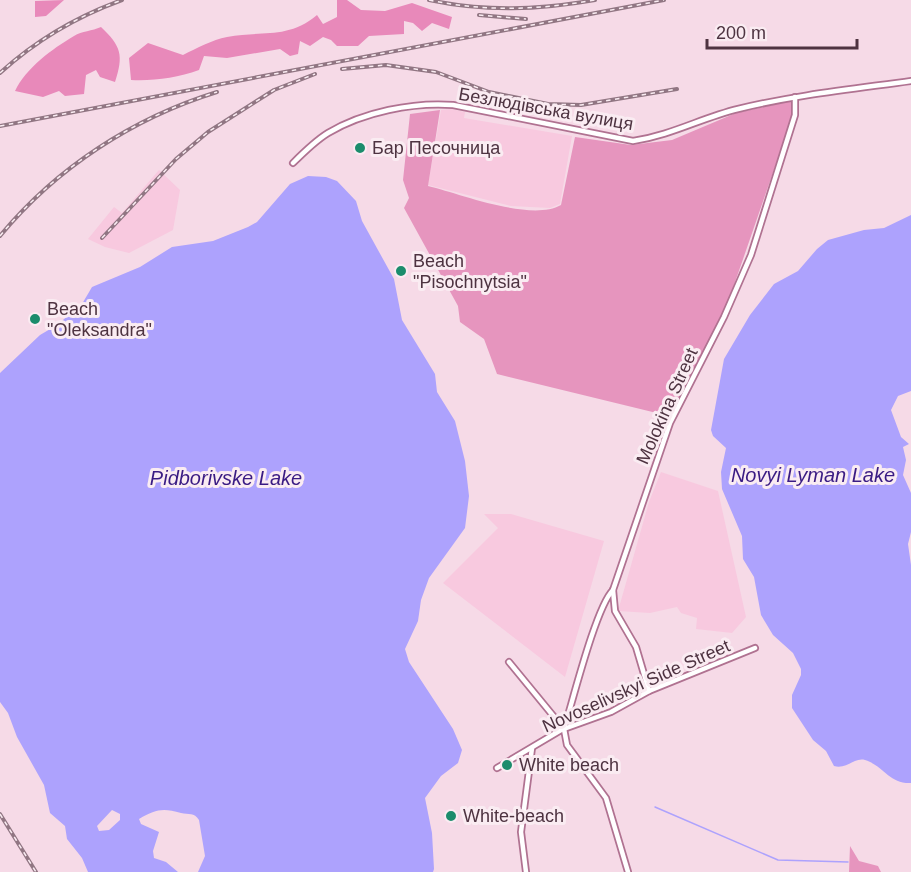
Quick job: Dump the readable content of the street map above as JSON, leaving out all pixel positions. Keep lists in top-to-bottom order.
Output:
{
  "streets": {
    "street": ["Безлюдівська вулиця", "Molokina Street", "Novoselivskyi Side Street"]
  },
  "crossings": [
    ["Безлюдівська вулиця", "Molokina Street"],
    ["Molokina Street", "Novoselivskyi Side Street"]
  ],
  "water": ["Novyi Lyman Lake", "Pidborivske Lake"],
  "places": [
    "Бар Песочница",
    "Beach \"Pisochnytsia\"",
    "Beach \"Oleksandra\"",
    "White beach",
    "White-beach"
  ],
  "scale_bar": "200 m"
}
